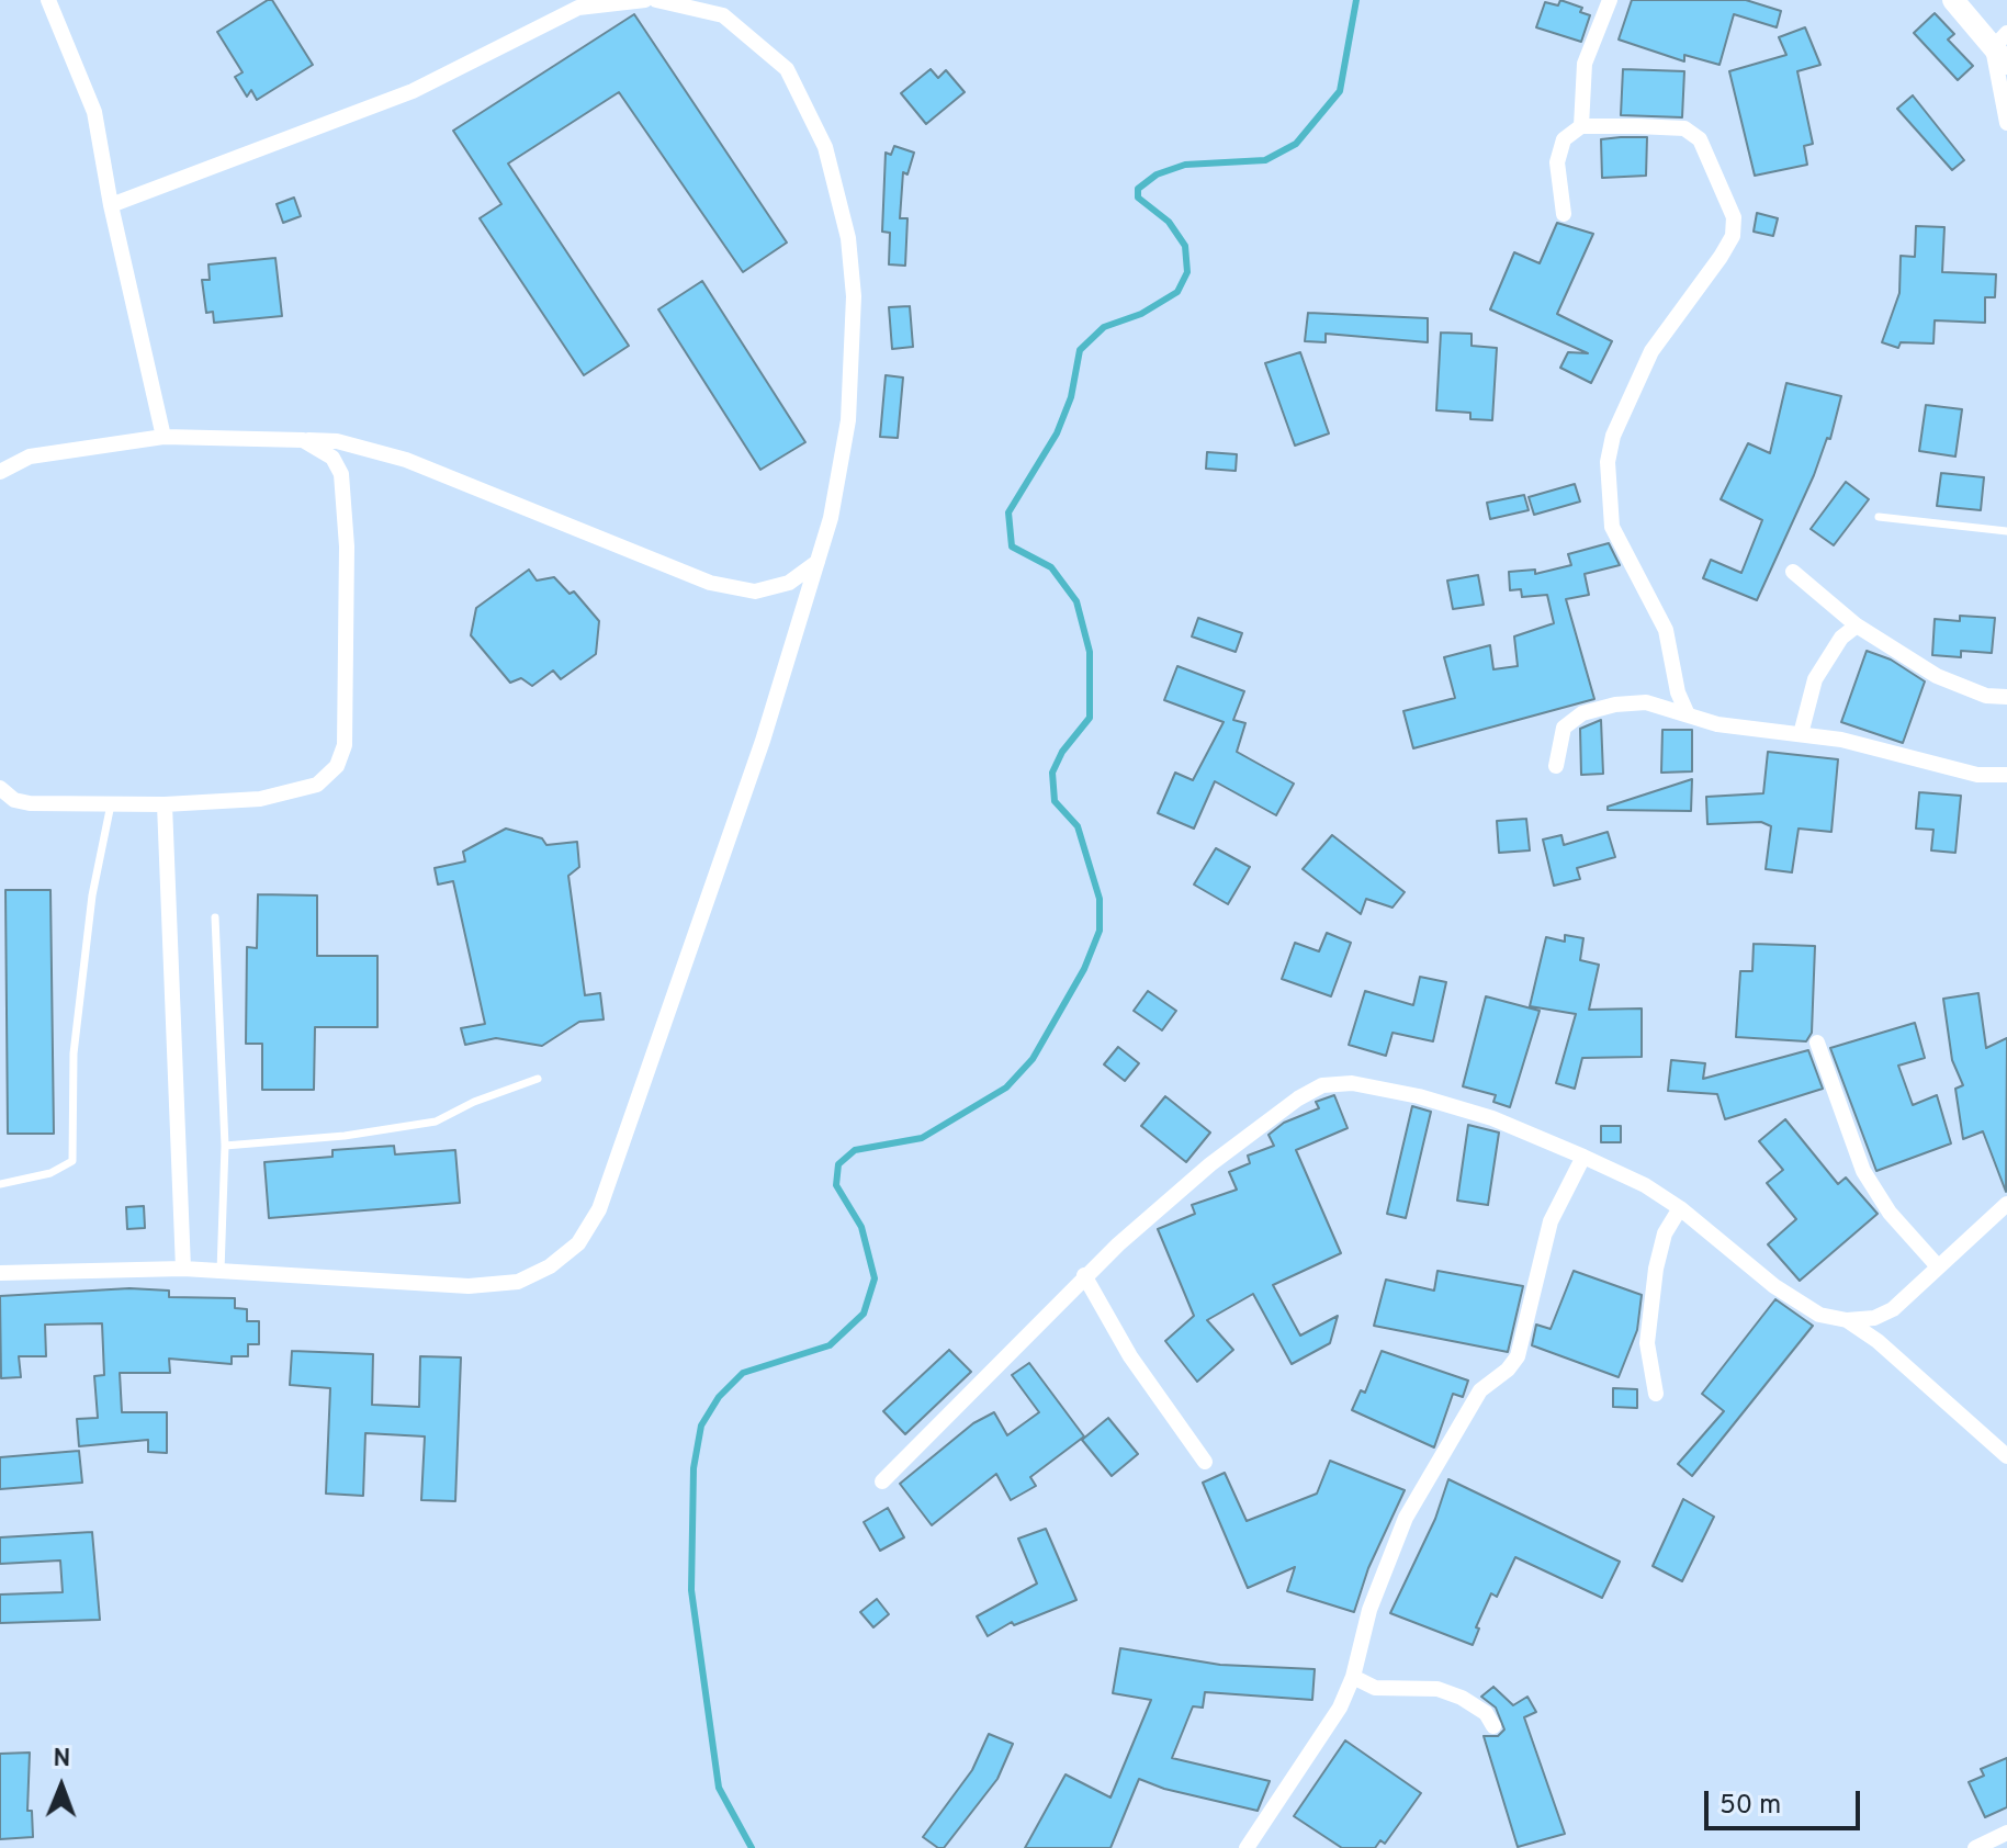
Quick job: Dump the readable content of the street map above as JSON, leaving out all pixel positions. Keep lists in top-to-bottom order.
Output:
{
  "scale_bar": "50 m",
  "north": "top"
}
